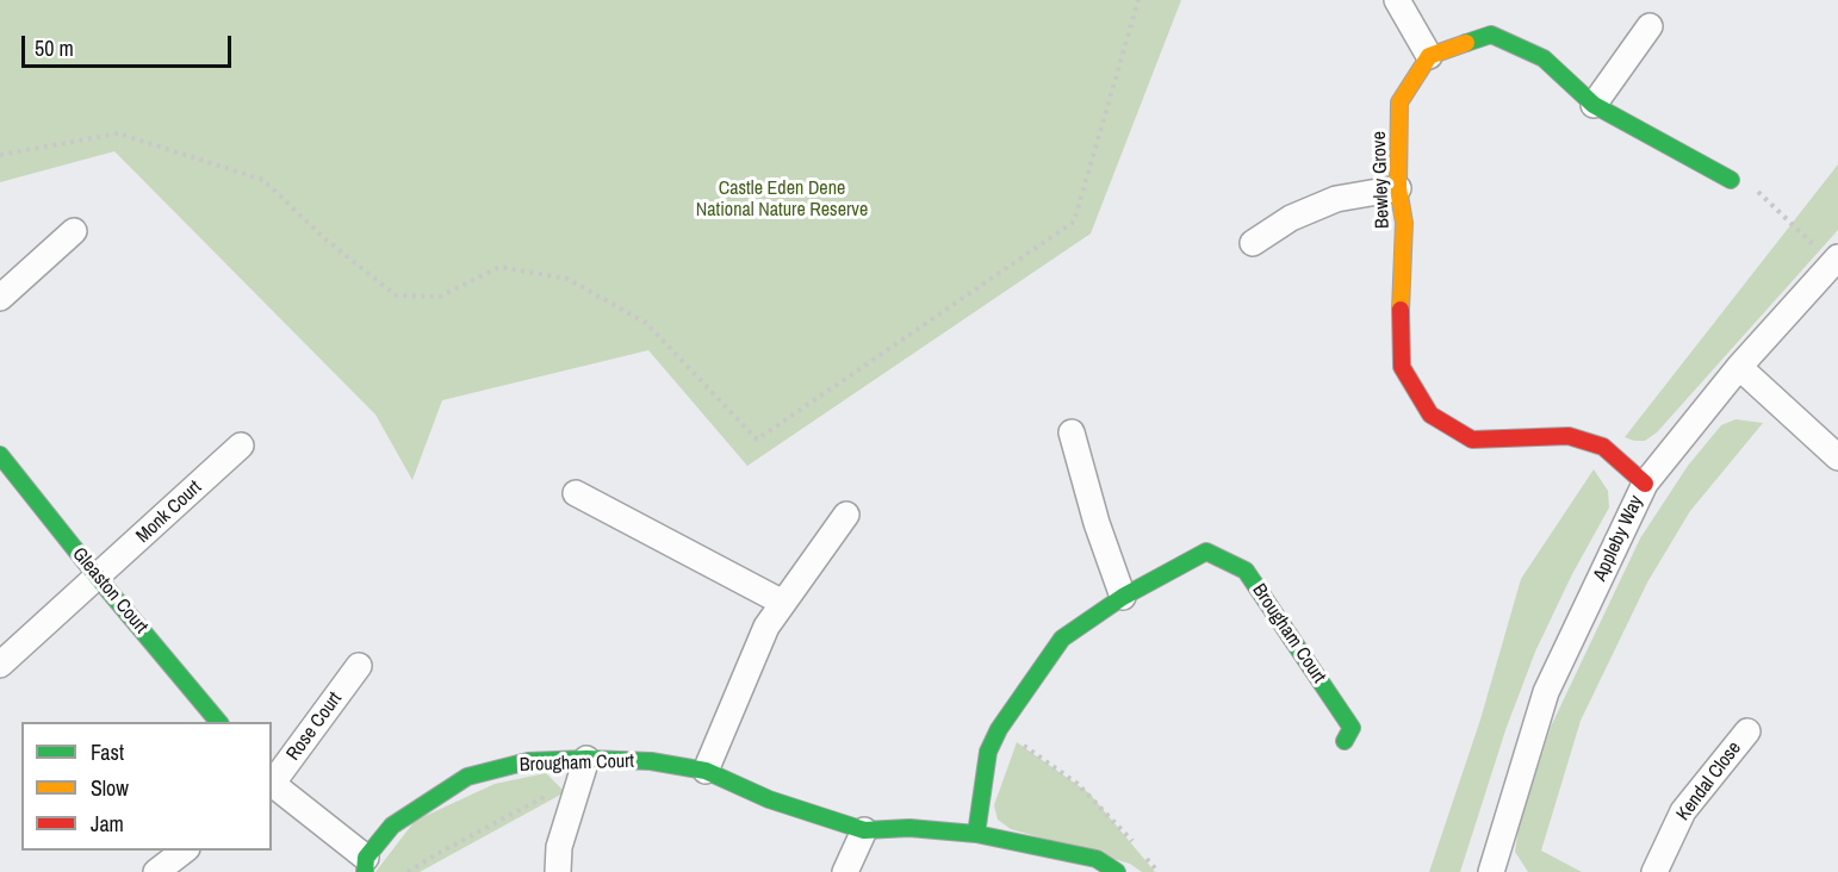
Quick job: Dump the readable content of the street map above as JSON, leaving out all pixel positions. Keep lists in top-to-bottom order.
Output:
{
  "streets": {
    "street": [
      "Bewley Grove",
      "Monk Court",
      "Appleby Way",
      "Gleaston Court",
      "Brougham Court",
      "Rose Court",
      "Kendal Close"
    ]
  },
  "crossings": [
    ["Bewley Grove", "Appleby Way"],
    ["Monk Court", "Gleaston Court"]
  ],
  "parks": ["Castle Eden Dene National Nature Reserve"],
  "legend": ["Fast", "Slow", "Jam"],
  "scale_bar": "50 m"
}
